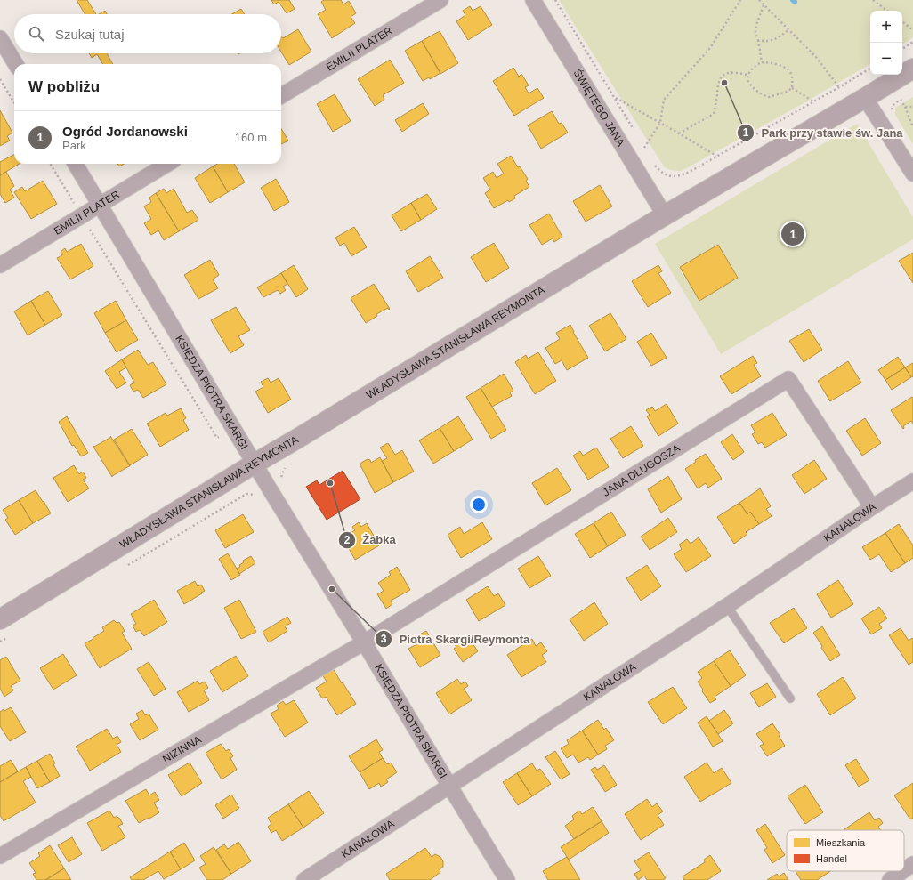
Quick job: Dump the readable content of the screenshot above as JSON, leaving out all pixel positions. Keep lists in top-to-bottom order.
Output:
{
  "streets": {
    "main road": ["WŁADYSŁAWA STANISŁAWA REYMONTA"],
    "street": [
      "EMILII PLATER",
      "ŚWIĘTEGO JANA",
      "KSIĘDZA PIOTRA SKARGI",
      "JANA DŁUGOSZA",
      "KANAŁOWA",
      "NIZINNA"
    ]
  },
  "crossings": [
    ["EMILII PLATER", "KSIĘDZA PIOTRA SKARGI"],
    ["ŚWIĘTEGO JANA", "WŁADYSŁAWA STANISŁAWA REYMONTA"],
    ["WŁADYSŁAWA STANISŁAWA REYMONTA", "KSIĘDZA PIOTRA SKARGI"],
    ["KSIĘDZA PIOTRA SKARGI", "JANA DŁUGOSZA"],
    ["KSIĘDZA PIOTRA SKARGI", "KANAŁOWA"],
    ["KSIĘDZA PIOTRA SKARGI", "NIZINNA"],
    ["JANA DŁUGOSZA", "KANAŁOWA"],
    ["JANA DŁUGOSZA", "NIZINNA"]
  ],
  "places": ["Park przy stawie św. Jana", "Żabka", "Piotra Skargi/Reymonta"],
  "legend": ["Mieszkania", "Handel"],
  "page": {
    "map_buttons": ["+", "−"],
    "search": "Szukaj tutaj",
    "heading": "W pobliżu",
    "list": [
      {
        "mark": "1",
        "name": "Ogród Jordanowski",
        "note": "Park",
        "value": "160 m"
      }
    ],
    "pins": "1"
  }
}
